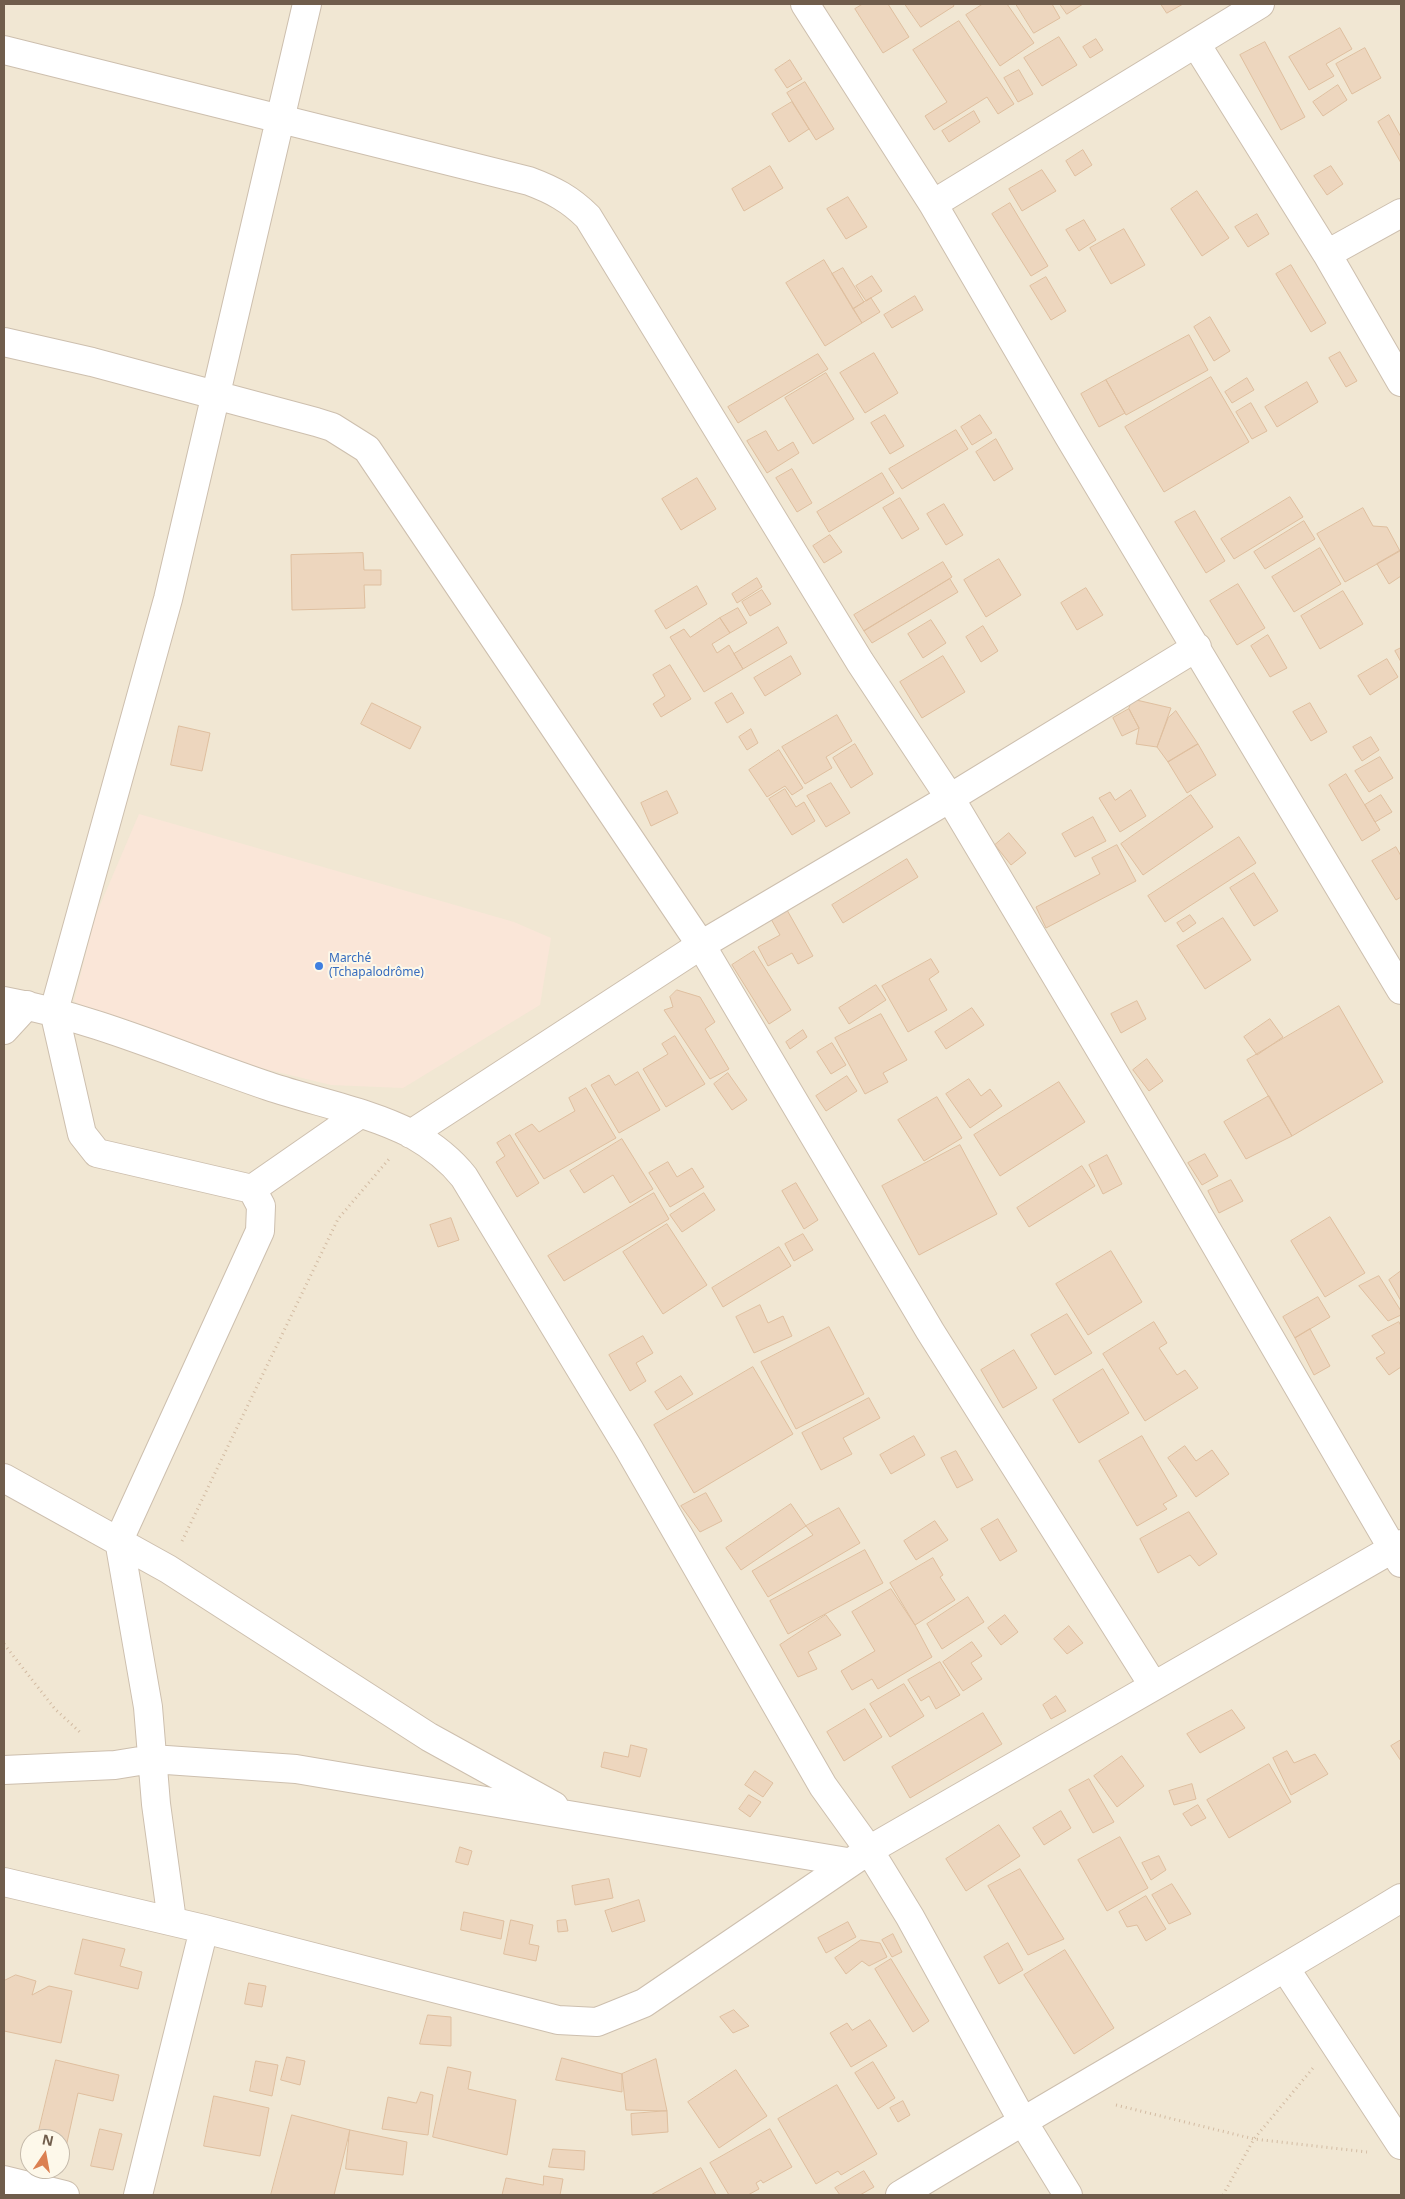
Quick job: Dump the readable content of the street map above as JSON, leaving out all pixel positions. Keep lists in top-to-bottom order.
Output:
{
  "places": ["Marché (Tchapalodrôme)"],
  "north": "top"
}
